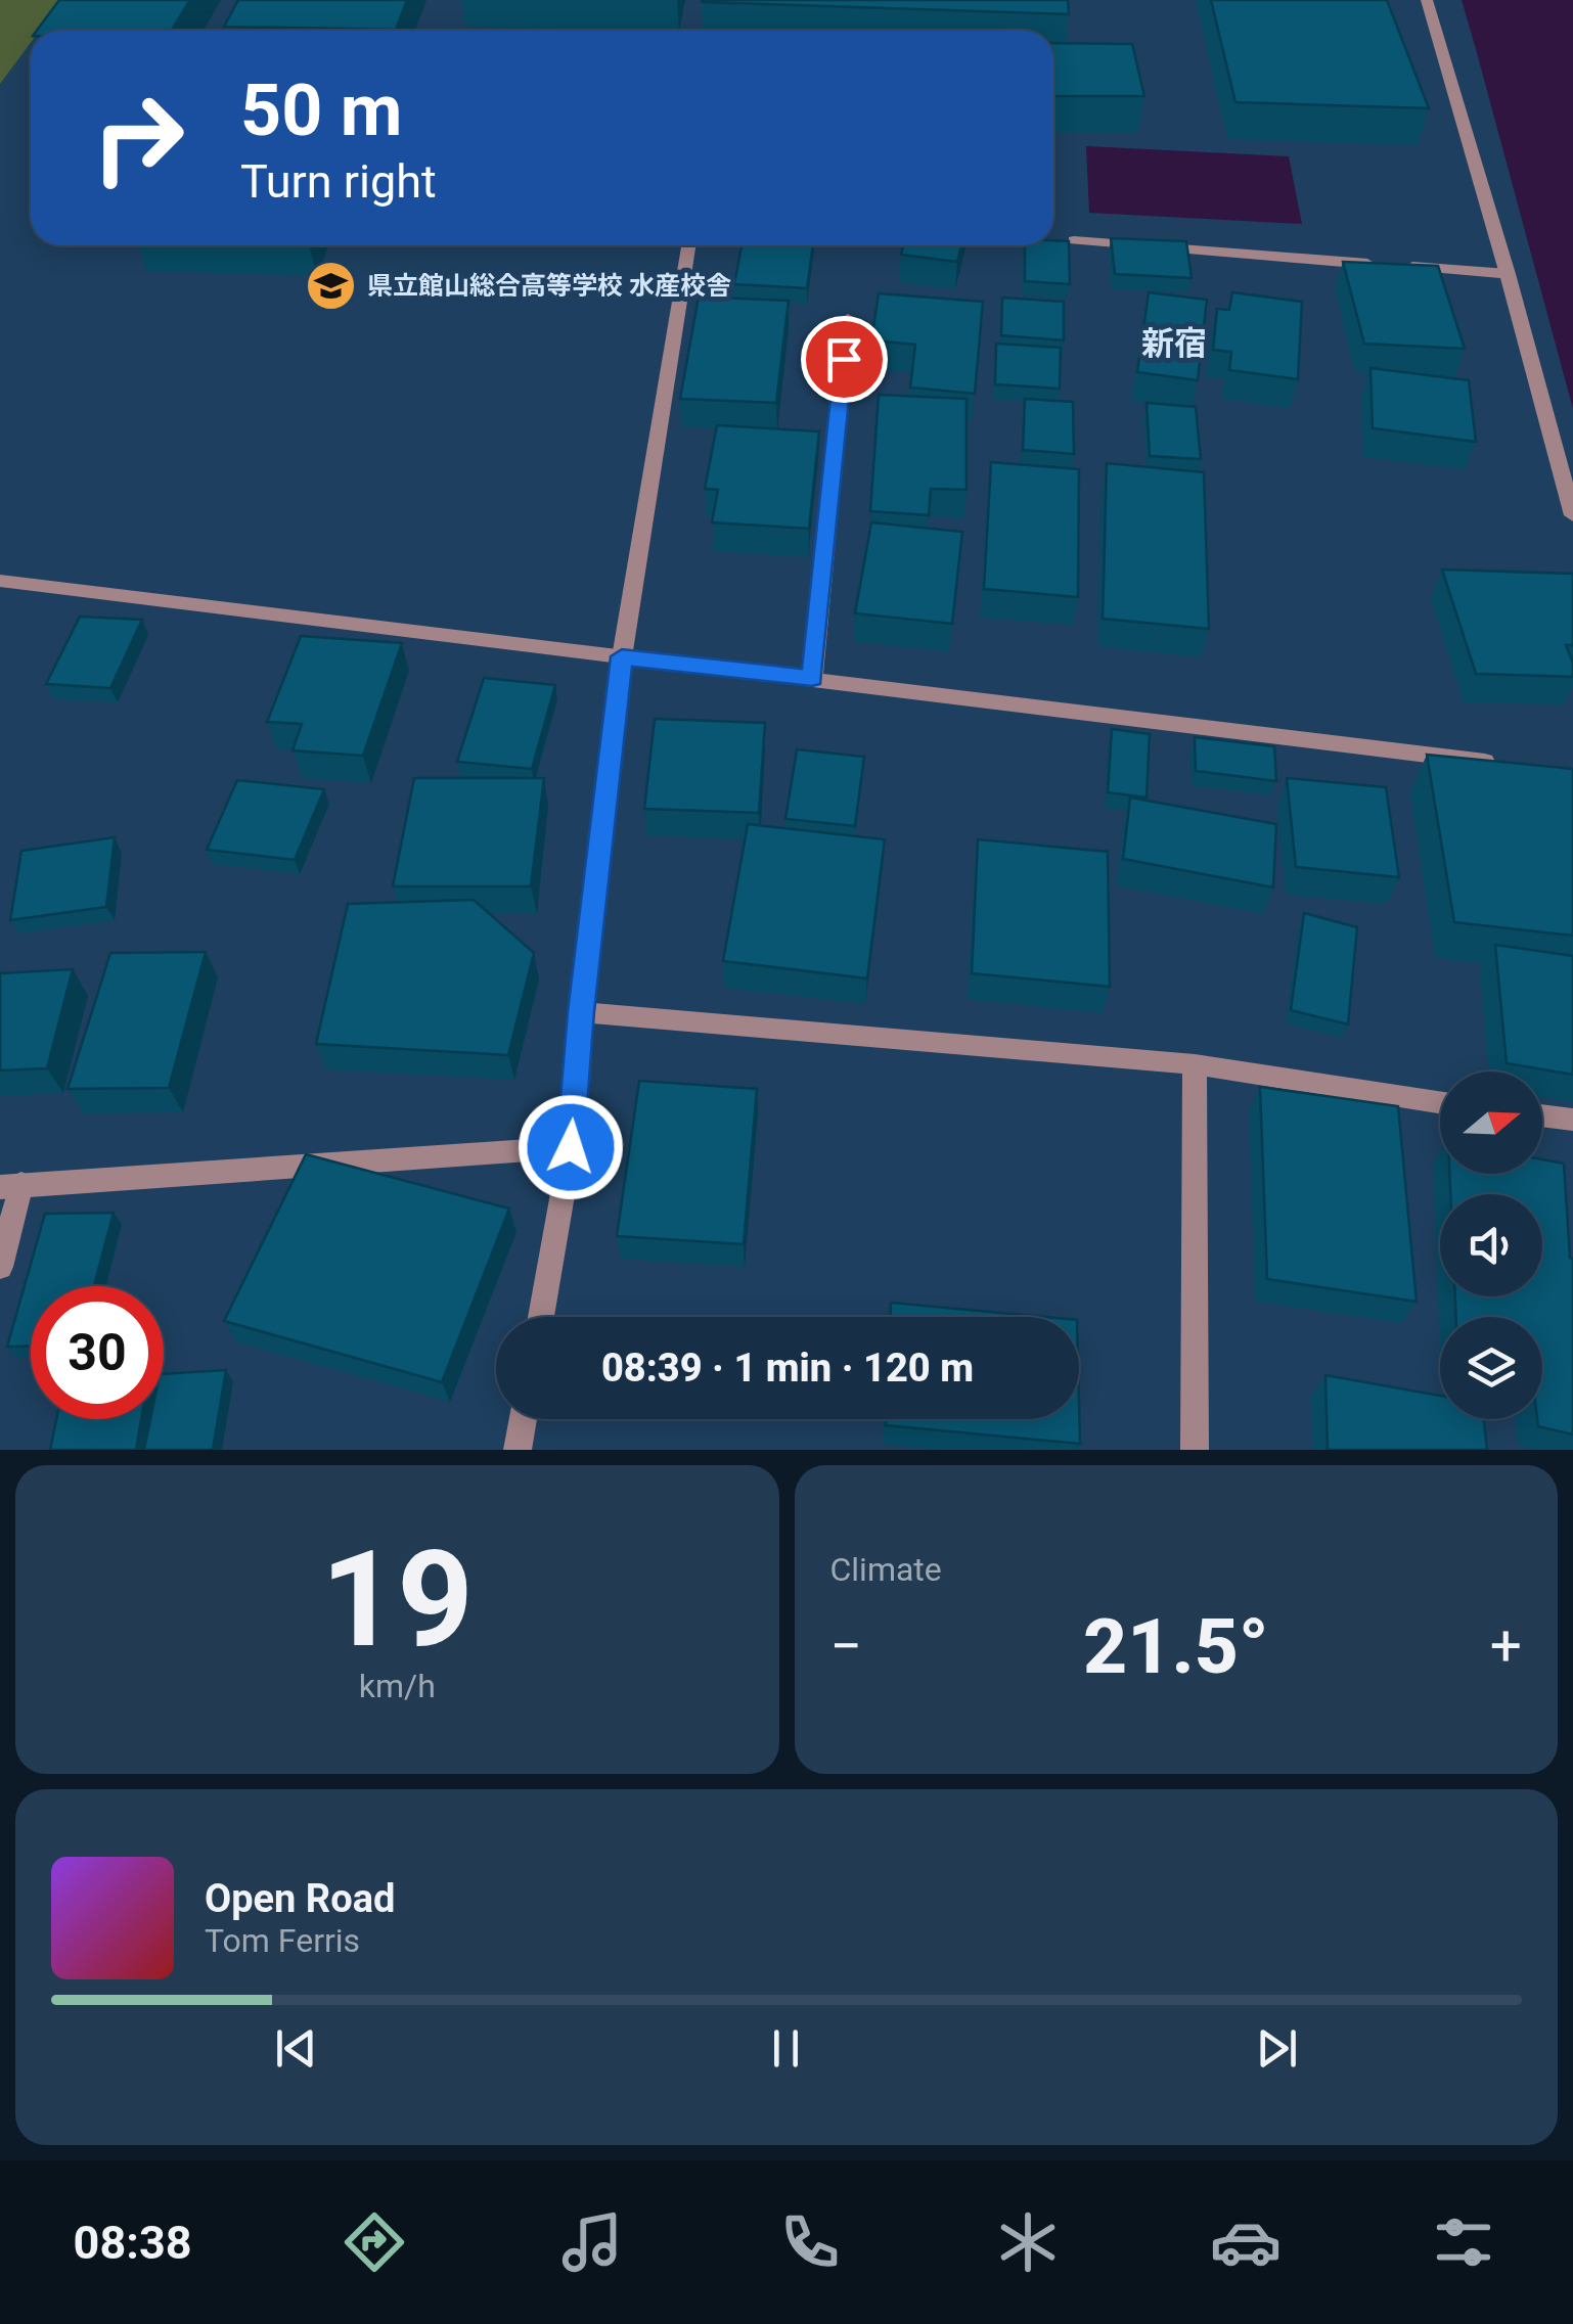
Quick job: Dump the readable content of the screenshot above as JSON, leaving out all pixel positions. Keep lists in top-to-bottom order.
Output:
{
  "districts": ["新宿"],
  "places": {
    "school or university": ["県立館山総合高等学校 水産校舎"]
  },
  "north": "right",
  "page": {
    "turn": ["50 m", "Turn right"],
    "limit": "30",
    "trip": "08:39 · 1 min · 120 m",
    "tile": [
      ["19", "km/h"],
      "Climate"
    ],
    "heat": ["−", "21.5°", "+"],
    "song": ["Open Road", "Tom Ferris"],
    "tabs": "08:38"
  }
}
